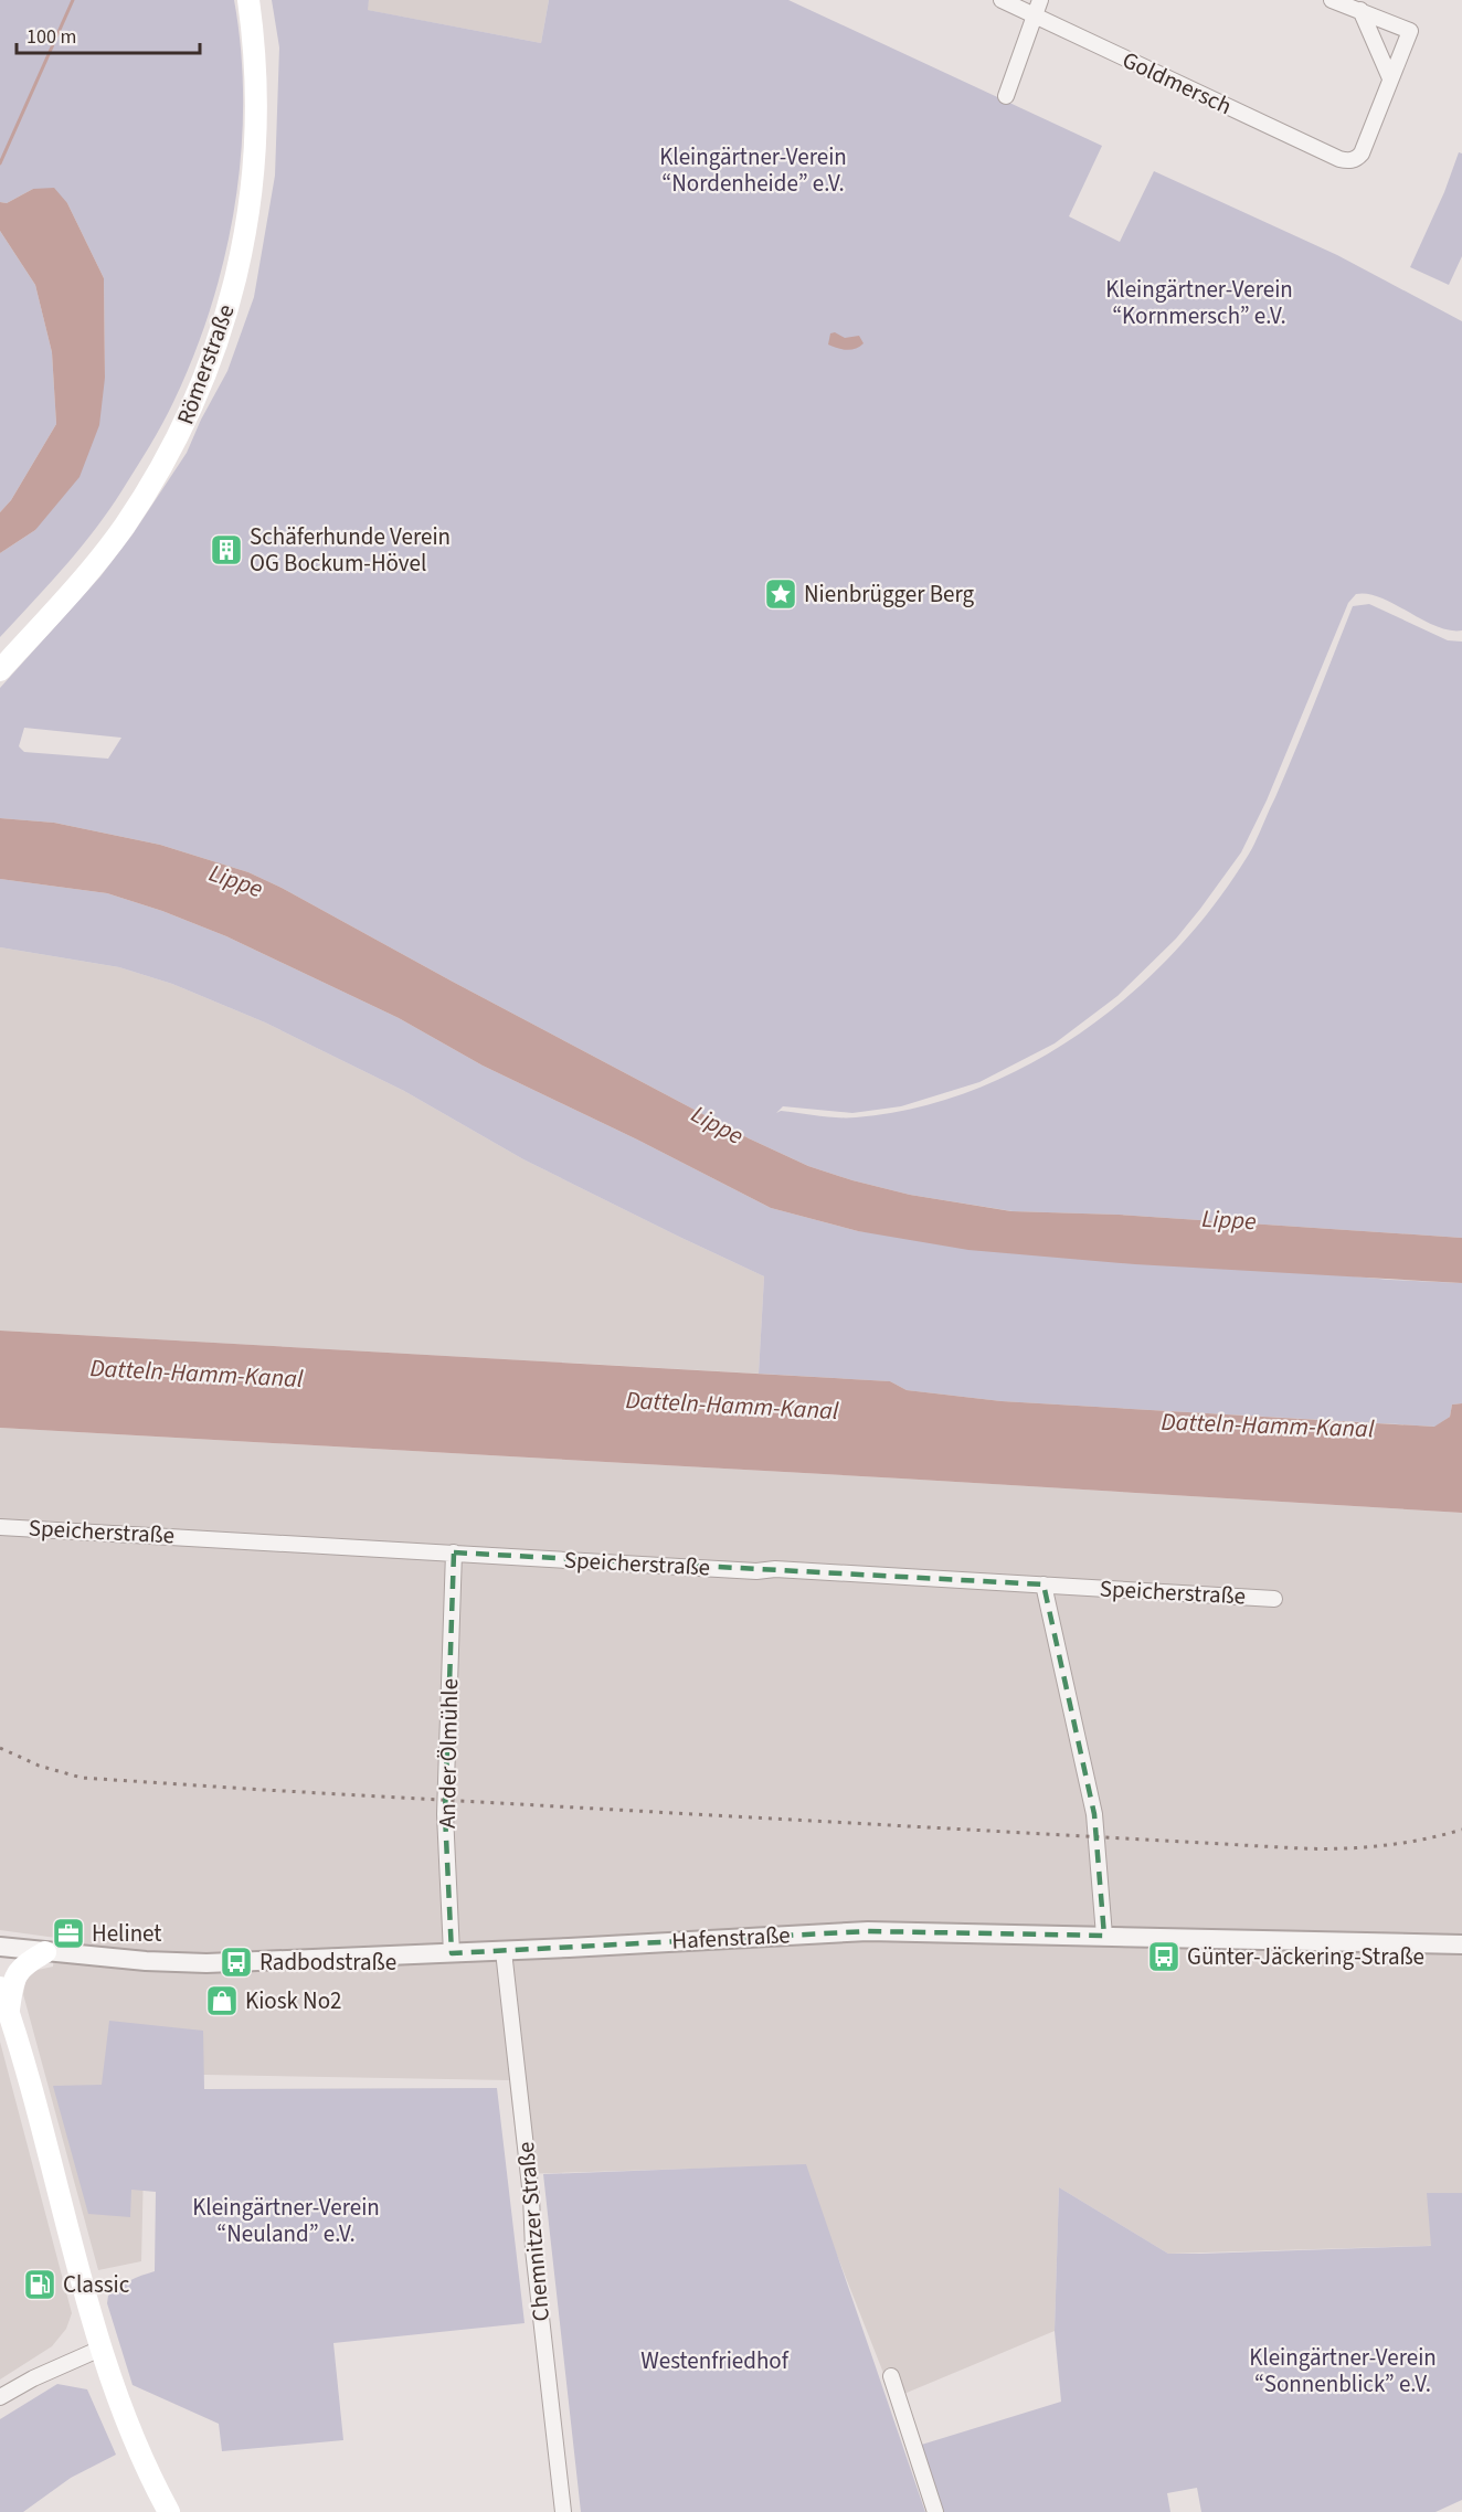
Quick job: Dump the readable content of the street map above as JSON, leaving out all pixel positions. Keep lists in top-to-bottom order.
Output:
{
  "streets": {
    "main road": ["Römerstraße"],
    "street": [
      "Goldmersch",
      "Speicherstraße",
      "An der Ölmühle",
      "Hafenstraße",
      "Chemnitzer Straße"
    ]
  },
  "crossings": [
    ["Speicherstraße", "An der Ölmühle"],
    ["An der Ölmühle", "Hafenstraße"],
    ["Hafenstraße", "Chemnitzer Straße"]
  ],
  "water": ["Lippe", "Datteln-Hamm-Kanal"],
  "parks": [
    "Kleingärtner-Verein “Nordenheide” e.V.",
    "Kleingärtner-Verein “Kornmersch” e.V.",
    "Kleingärtner-Verein “Neuland” e.V.",
    "Kleingärtner-Verein “Sonnenblick” e.V.",
    "Westenfriedhof"
  ],
  "places": {
    "building": ["Schäferhunde Verein OG Bockum-Hövel"],
    "place": ["Nienbrügger Berg"],
    "office": ["Helinet"],
    "bus stop": ["Günter-Jäckering-Straße", "Radbodstraße"],
    "shop": ["Kiosk No2"],
    "fuel station": ["Classic"]
  },
  "scale_bar": "100 m"
}
